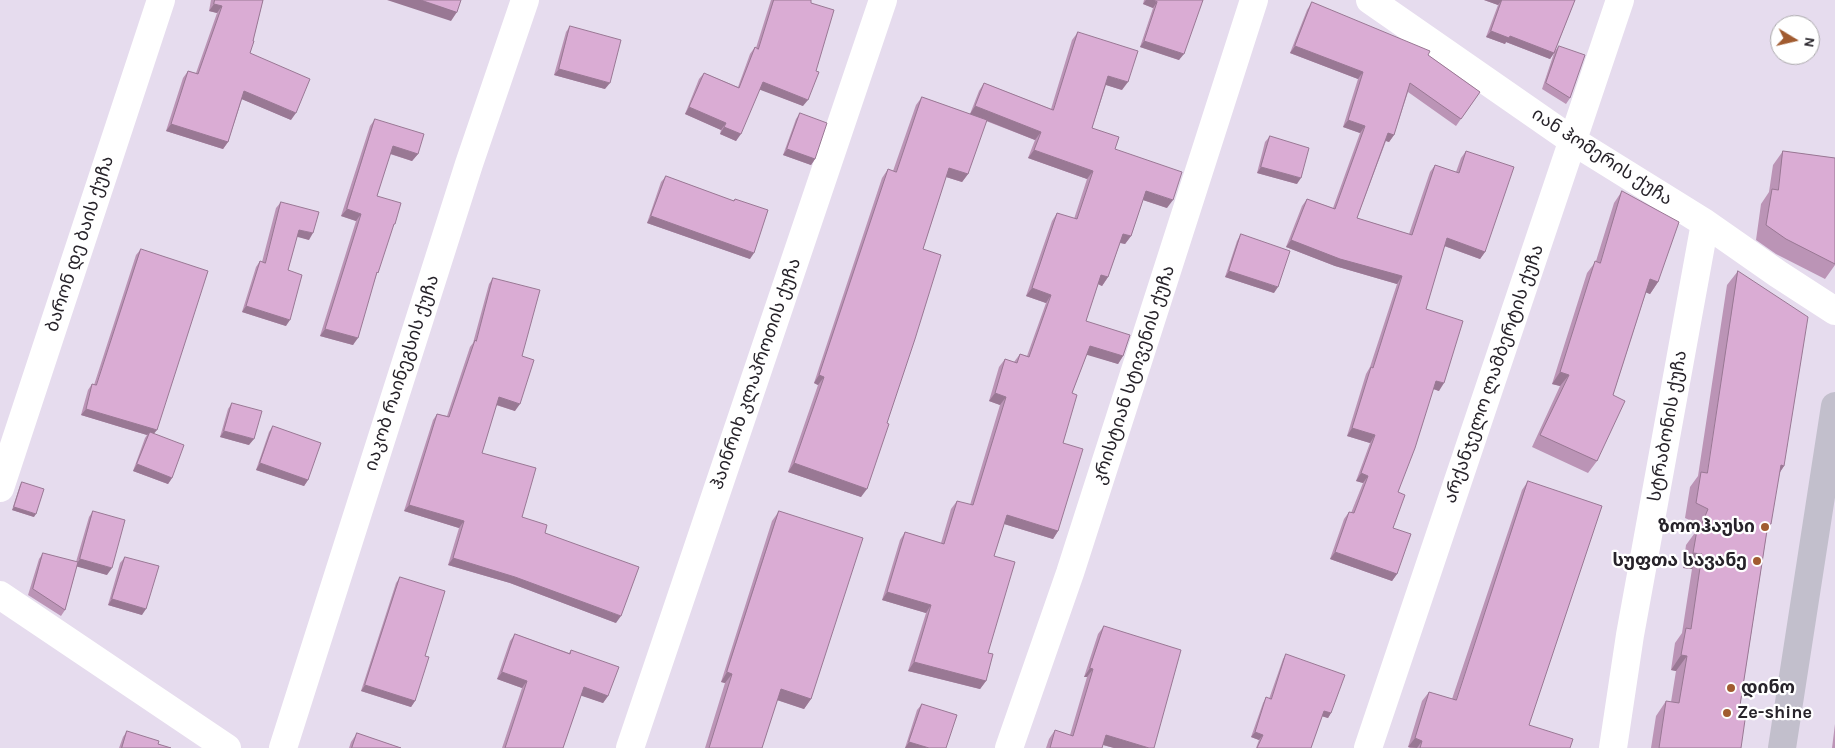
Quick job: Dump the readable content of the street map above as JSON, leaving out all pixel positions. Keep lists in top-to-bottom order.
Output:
{
  "streets": {
    "street": [
      "იან ჰომერის ქუჩა",
      "ბარონ დე ბაის ქუჩა",
      "იაკობ რაინეგსის ქუჩა",
      "ჰაინრიხ კლაპროთის ქუჩა",
      "არქანჯელო ლამბერტის ქუჩა",
      "კრისტიან სტივენის ქუჩა",
      "სტრაბონის ქუჩა"
    ]
  },
  "crossings": [
    ["იან ჰომერის ქუჩა", "არქანჯელო ლამბერტის ქუჩა"],
    ["იან ჰომერის ქუჩა", "სტრაბონის ქუჩა"]
  ],
  "places": [
    "ზოოჰაუსი",
    "სუფთა სავანე",
    "დინო",
    "Ze-shine"
  ],
  "north": "right"
}
